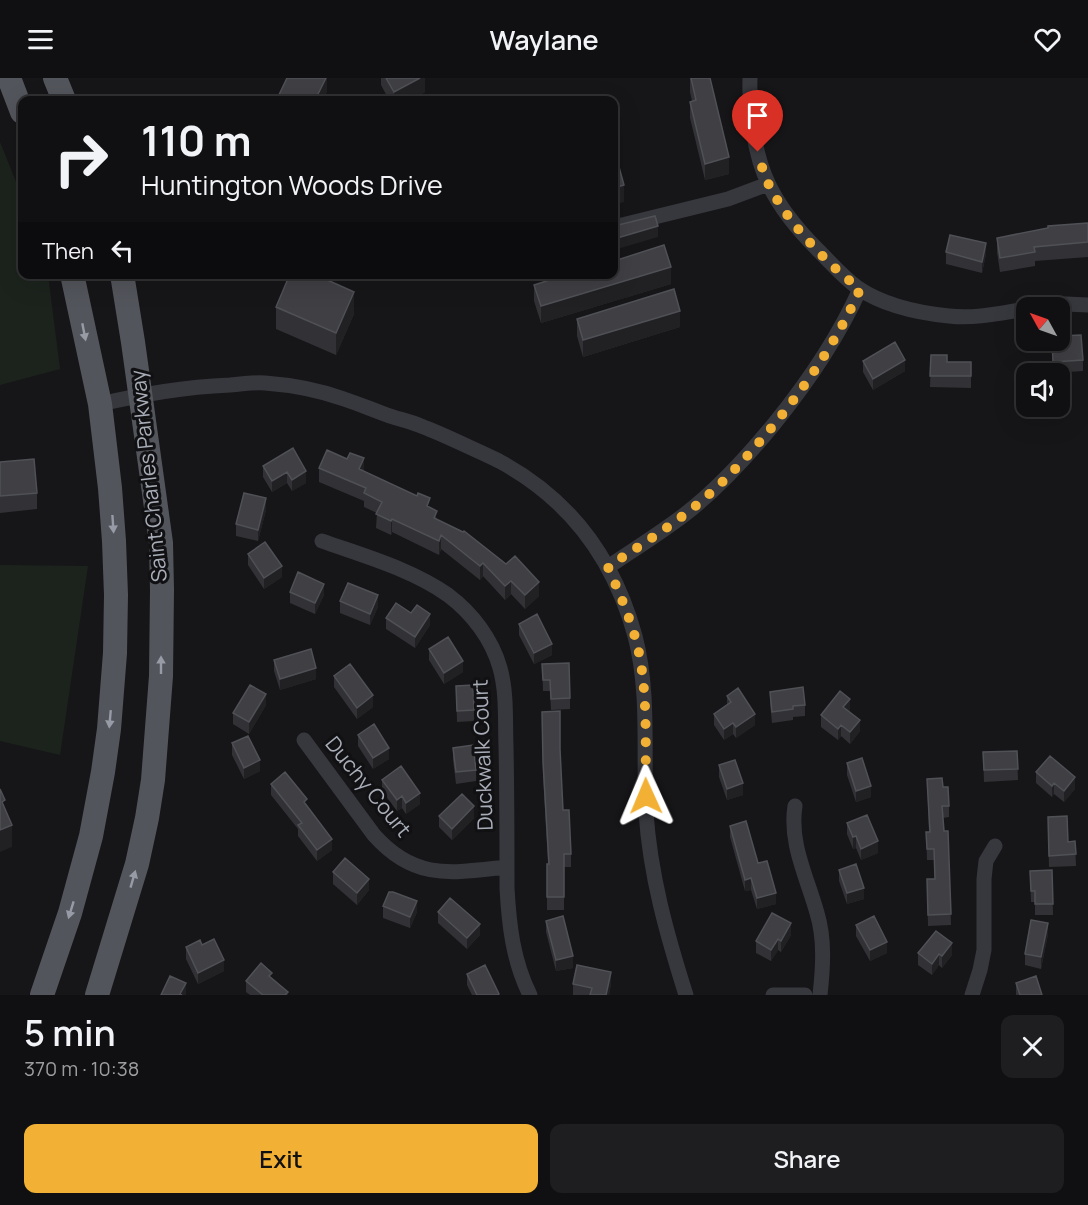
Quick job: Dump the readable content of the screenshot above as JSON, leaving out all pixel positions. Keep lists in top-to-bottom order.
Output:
{
  "streets": {
    "main road": ["Saint Charles Parkway"],
    "street": ["Duckwalk Court", "Duchy Court"]
  },
  "crossings": [
    ["Duckwalk Court", "Duchy Court"]
  ],
  "north": "top left",
  "page": {
    "header": "Waylane",
    "turn": ["110 m", "Huntington Woods Drive"],
    "then": "Then",
    "heading": ["5 min", "370 m · 10:38"],
    "buttons": ["Exit", "Share"]
  }
}
